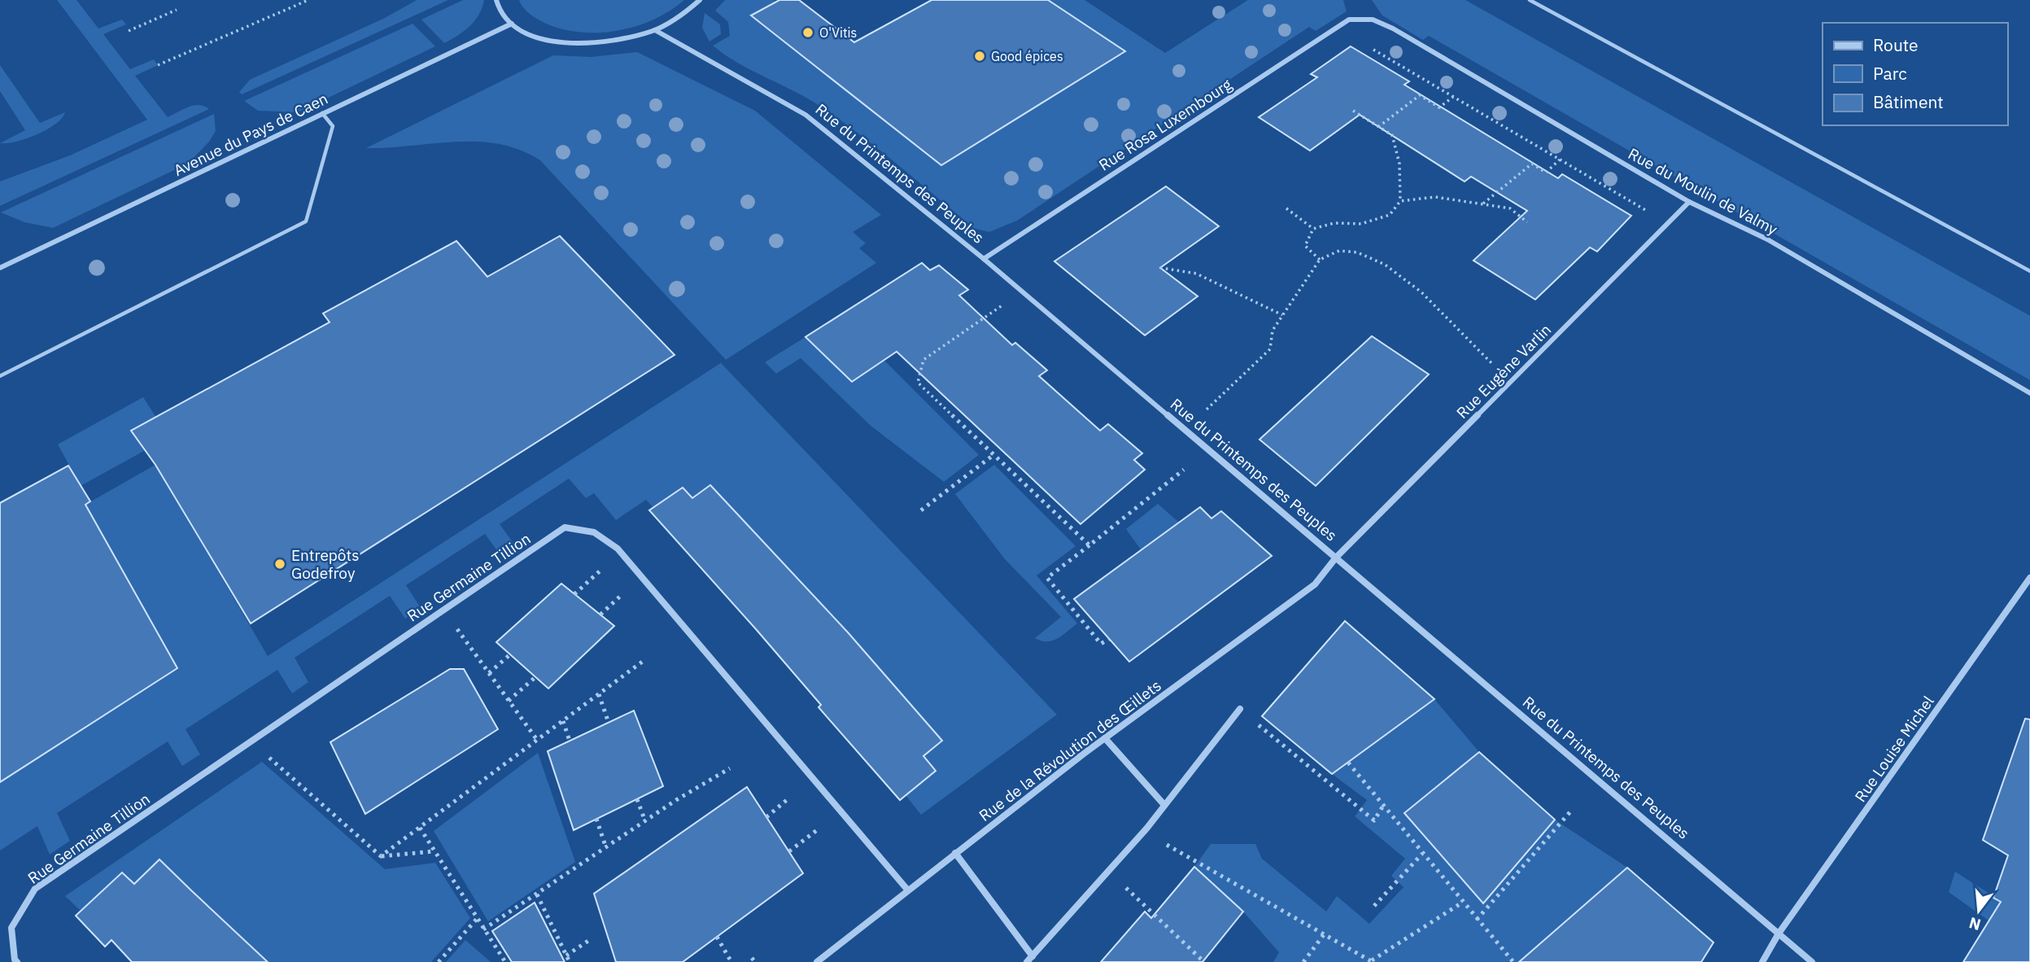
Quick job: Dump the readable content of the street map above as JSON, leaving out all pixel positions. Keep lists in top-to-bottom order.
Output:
{
  "streets": {
    "street": [
      "Rue Rosa Luxembourg",
      "Avenue du Pays de Caen",
      "Rue du Printemps des Peuples",
      "Rue du Moulin de Valmy",
      "Rue Eugène Varlin",
      "Rue Germaine Tillion",
      "Rue Louise Michel",
      "Rue de la Révolution des Œillets"
    ]
  },
  "crossings": [
    ["Rue Rosa Luxembourg", "Rue du Printemps des Peuples"],
    ["Rue Rosa Luxembourg", "Rue du Moulin de Valmy"],
    ["Rue du Printemps des Peuples", "Rue Eugène Varlin"],
    ["Rue du Printemps des Peuples", "Rue Louise Michel"],
    ["Rue du Printemps des Peuples", "Rue de la Révolution des Œillets"],
    ["Rue du Moulin de Valmy", "Rue Eugène Varlin"],
    ["Rue Eugène Varlin", "Rue de la Révolution des Œillets"],
    ["Rue Germaine Tillion", "Rue de la Révolution des Œillets"]
  ],
  "places": ["O'Vitis", "Good épices", "Entrepôts Godefroy"],
  "legend": ["Route", "Parc", "Bâtiment"],
  "north": "bottom"
}
